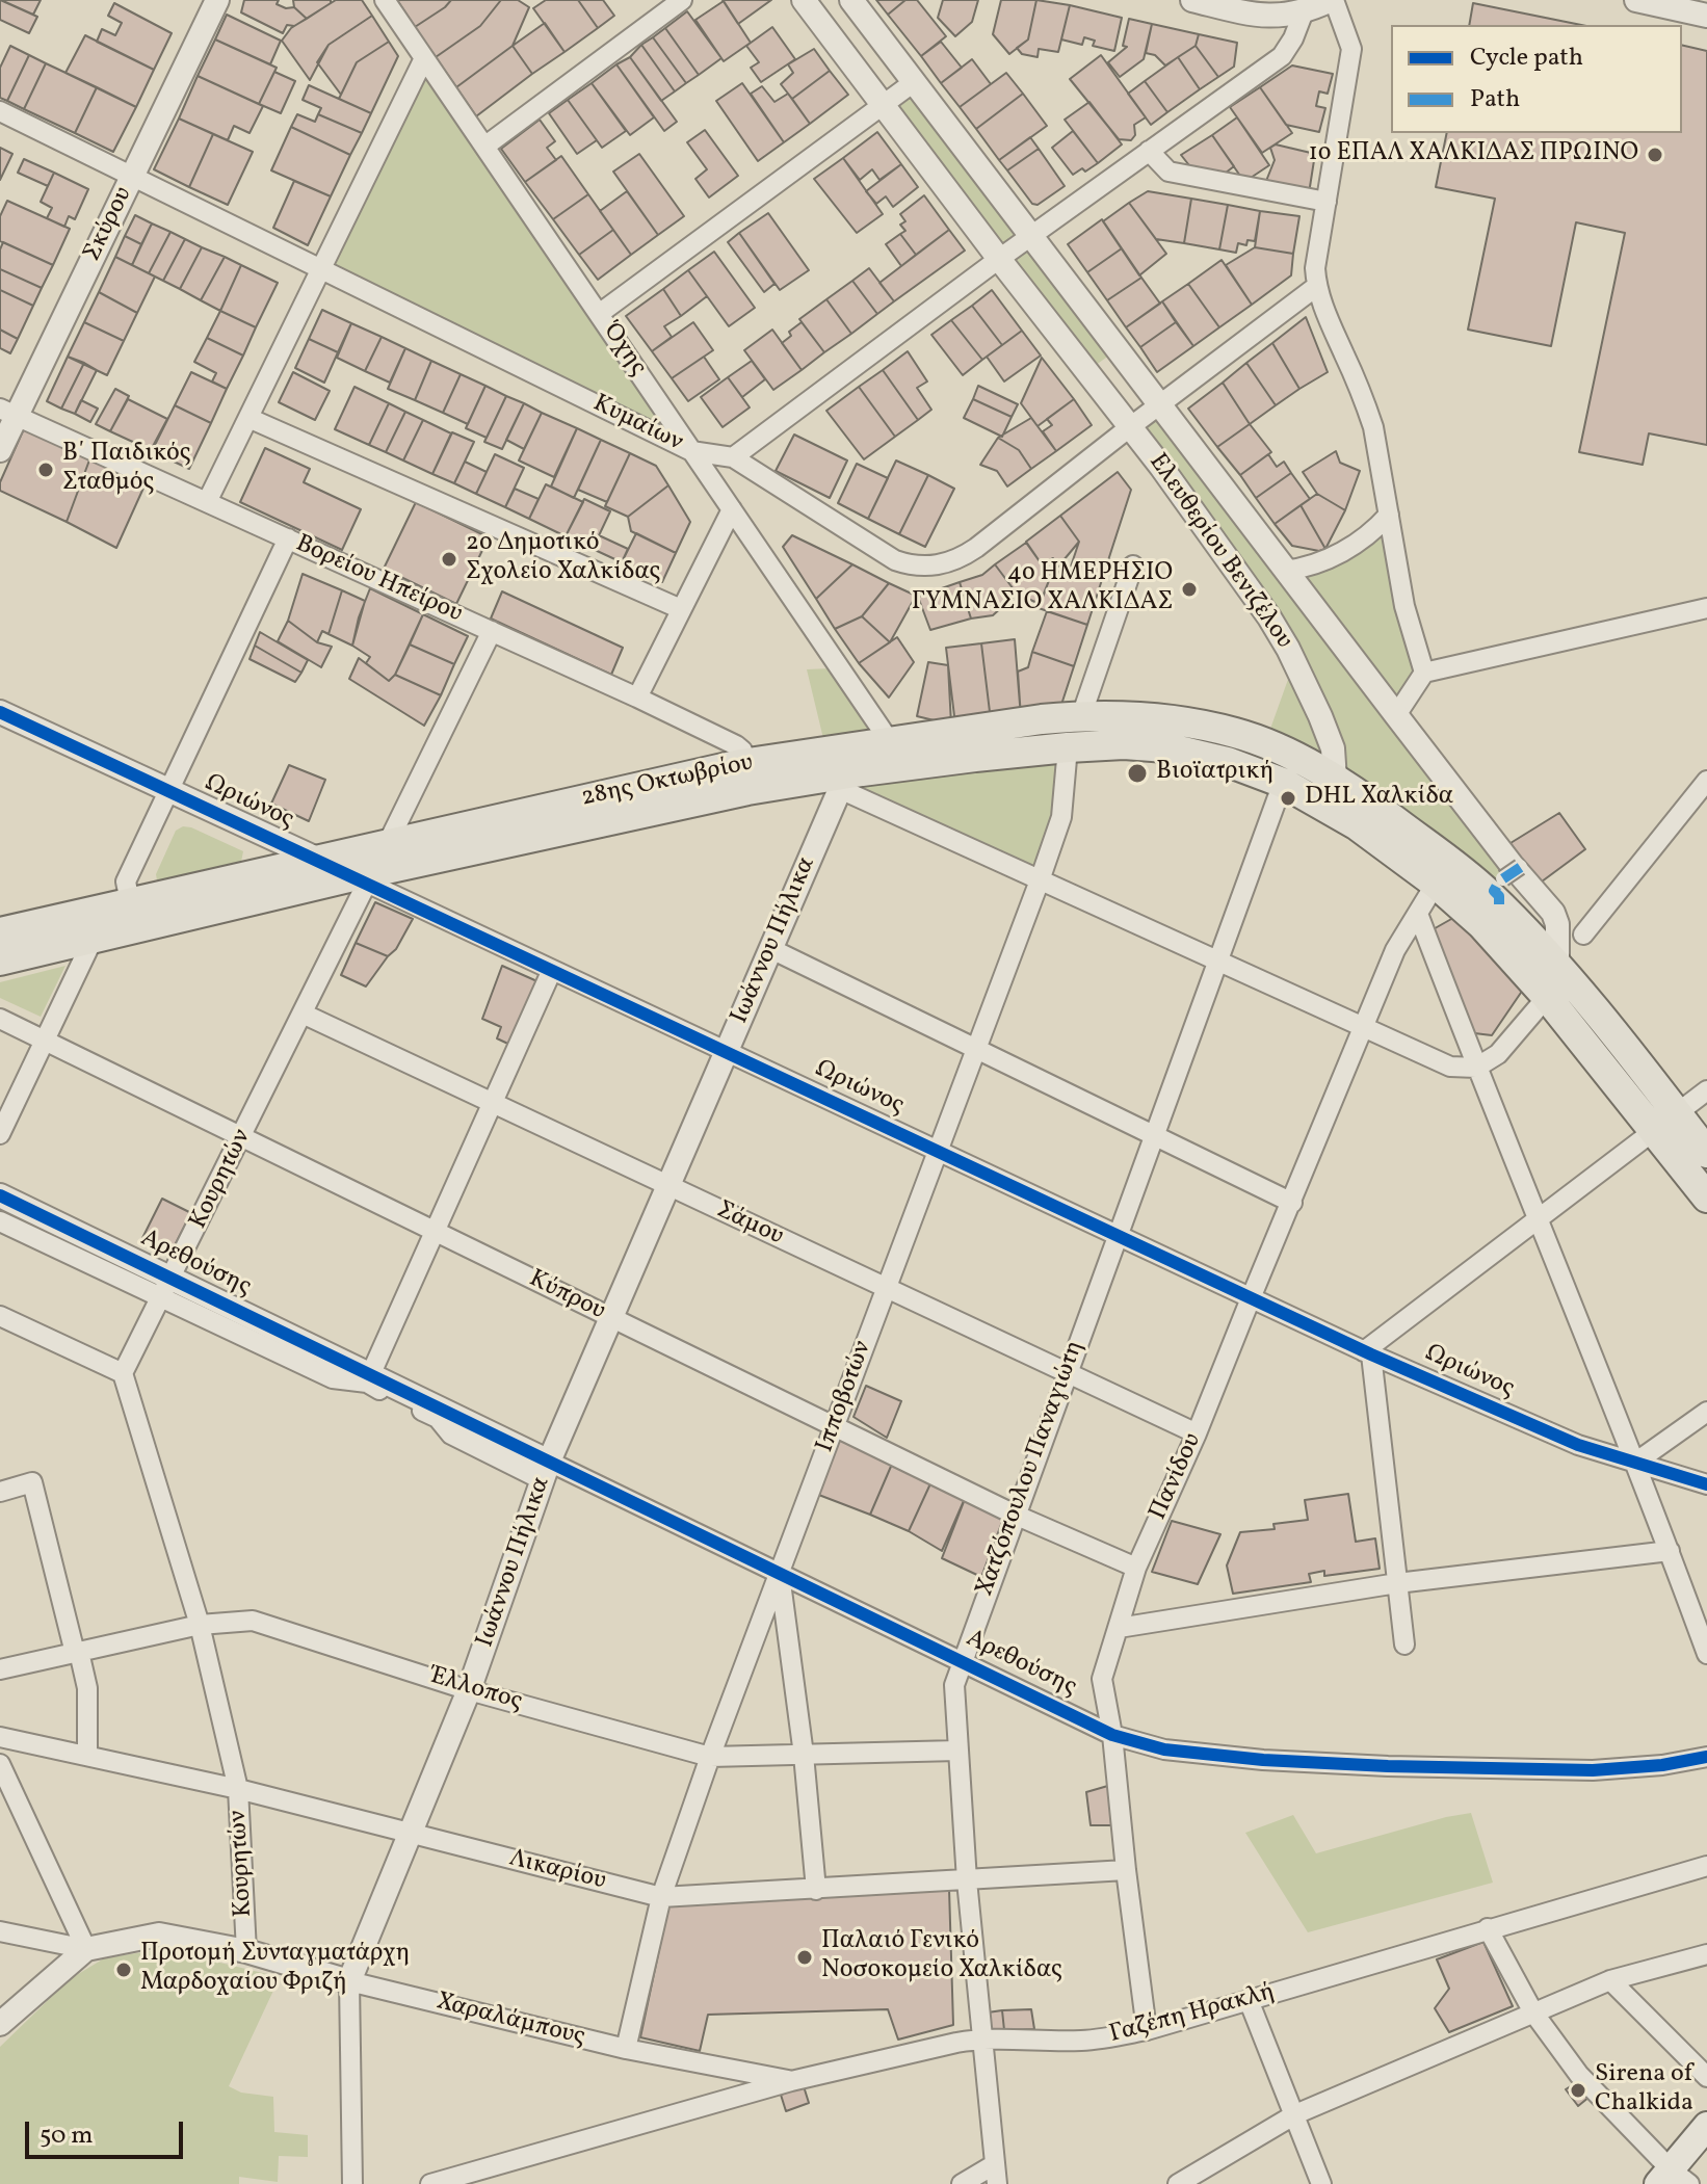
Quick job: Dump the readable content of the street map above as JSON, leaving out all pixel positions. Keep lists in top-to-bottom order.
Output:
{
  "streets": {
    "main road": ["28ης Οκτωβρίου"],
    "street": [
      "Σκύρου",
      "Όχης",
      "Κυμαίων",
      "Ελευθερίου Βενιζέλου",
      "Βορείου Ηπείρου",
      "Ωριώνος",
      "Ιωάννου Πήλικα",
      "Κουρητών",
      "Σάμου",
      "Αρεθούσης",
      "Κύπρου",
      "Ιπποβοτών",
      "Χατζόπουλου Παναγιώτη",
      "Πανίδου",
      "Έλλοπος",
      "Λικαρίου",
      "Γαζέπη Ηρακλή",
      "Χαραλάμπους"
    ]
  },
  "crossings": [
    ["Σκύρου", "Κυμαίων"],
    ["Σκύρου", "Βορείου Ηπείρου"],
    ["Όχης", "Κυμαίων"],
    ["Όχης", "28ης Οκτωβρίου"],
    ["Κυμαίων", "Ελευθερίου Βενιζέλου"],
    ["Ελευθερίου Βενιζέλου", "28ης Οκτωβρίου"],
    ["Βορείου Ηπείρου", "28ης Οκτωβρίου"],
    ["Βορείου Ηπείρου", "Κουρητών"],
    ["28ης Οκτωβρίου", "Ωριώνος"],
    ["28ης Οκτωβρίου", "Ιωάννου Πήλικα"],
    ["28ης Οκτωβρίου", "Κουρητών"],
    ["28ης Οκτωβρίου", "Ιπποβοτών"],
    ["28ης Οκτωβρίου", "Χατζόπουλου Παναγιώτη"],
    ["Ωριώνος", "Ιωάννου Πήλικα"],
    ["Ωριώνος", "Κουρητών"],
    ["Ωριώνος", "Ιπποβοτών"],
    ["Ωριώνος", "Χατζόπουλου Παναγιώτη"],
    ["Ωριώνος", "Πανίδου"],
    ["Ιωάννου Πήλικα", "Σάμου"],
    ["Ιωάννου Πήλικα", "Αρεθούσης"],
    ["Ιωάννου Πήλικα", "Κύπρου"],
    ["Ιωάννου Πήλικα", "Έλλοπος"],
    ["Ιωάννου Πήλικα", "Λικαρίου"],
    ["Ιωάννου Πήλικα", "Χαραλάμπους"],
    ["Κουρητών", "Σάμου"],
    ["Κουρητών", "Αρεθούσης"],
    ["Κουρητών", "Κύπρου"],
    ["Κουρητών", "Έλλοπος"],
    ["Κουρητών", "Λικαρίου"],
    ["Κουρητών", "Χαραλάμπους"],
    ["Σάμου", "Ιπποβοτών"],
    ["Σάμου", "Χατζόπουλου Παναγιώτη"],
    ["Σάμου", "Πανίδου"],
    ["Αρεθούσης", "Ιπποβοτών"],
    ["Αρεθούσης", "Χατζόπουλου Παναγιώτη"],
    ["Αρεθούσης", "Πανίδου"],
    ["Κύπρου", "Ιπποβοτών"],
    ["Κύπρου", "Χατζόπουλου Παναγιώτη"],
    ["Κύπρου", "Πανίδου"],
    ["Ιπποβοτών", "Έλλοπος"],
    ["Ιπποβοτών", "Λικαρίου"],
    ["Ιπποβοτών", "Χαραλάμπους"],
    ["Χατζόπουλου Παναγιώτη", "Έλλοπος"],
    ["Χατζόπουλου Παναγιώτη", "Λικαρίου"],
    ["Χατζόπουλου Παναγιώτη", "Γαζέπη Ηρακλή"],
    ["Πανίδου", "Λικαρίου"],
    ["Πανίδου", "Γαζέπη Ηρακλή"],
    ["Γαζέπη Ηρακλή", "Χαραλάμπους"]
  ],
  "places": [
    "1ο ΕΠΑΛ ΧΑΛΚΙΔΑΣ ΠΡΩΙΝΟ",
    "Β΄ Παιδικός Σταθμός",
    "2ο Δημοτικό Σχολείο Χαλκίδας",
    "4ο ΗΜΕΡΗΣΙΟ ΓΥΜΝΑΣΙΟ ΧΑΛΚΙΔΑΣ",
    "Βιοϊατρική",
    "DHL Χαλκίδα",
    "Παλαιό Γενικό Νοσοκομείο Χαλκίδας",
    "Προτομή Συνταγματάρχη Μαρδοχαίου Φριζή",
    "Sirena of Chalkida"
  ],
  "legend": ["Cycle path", "Path"],
  "scale_bar": "50 m"
}
